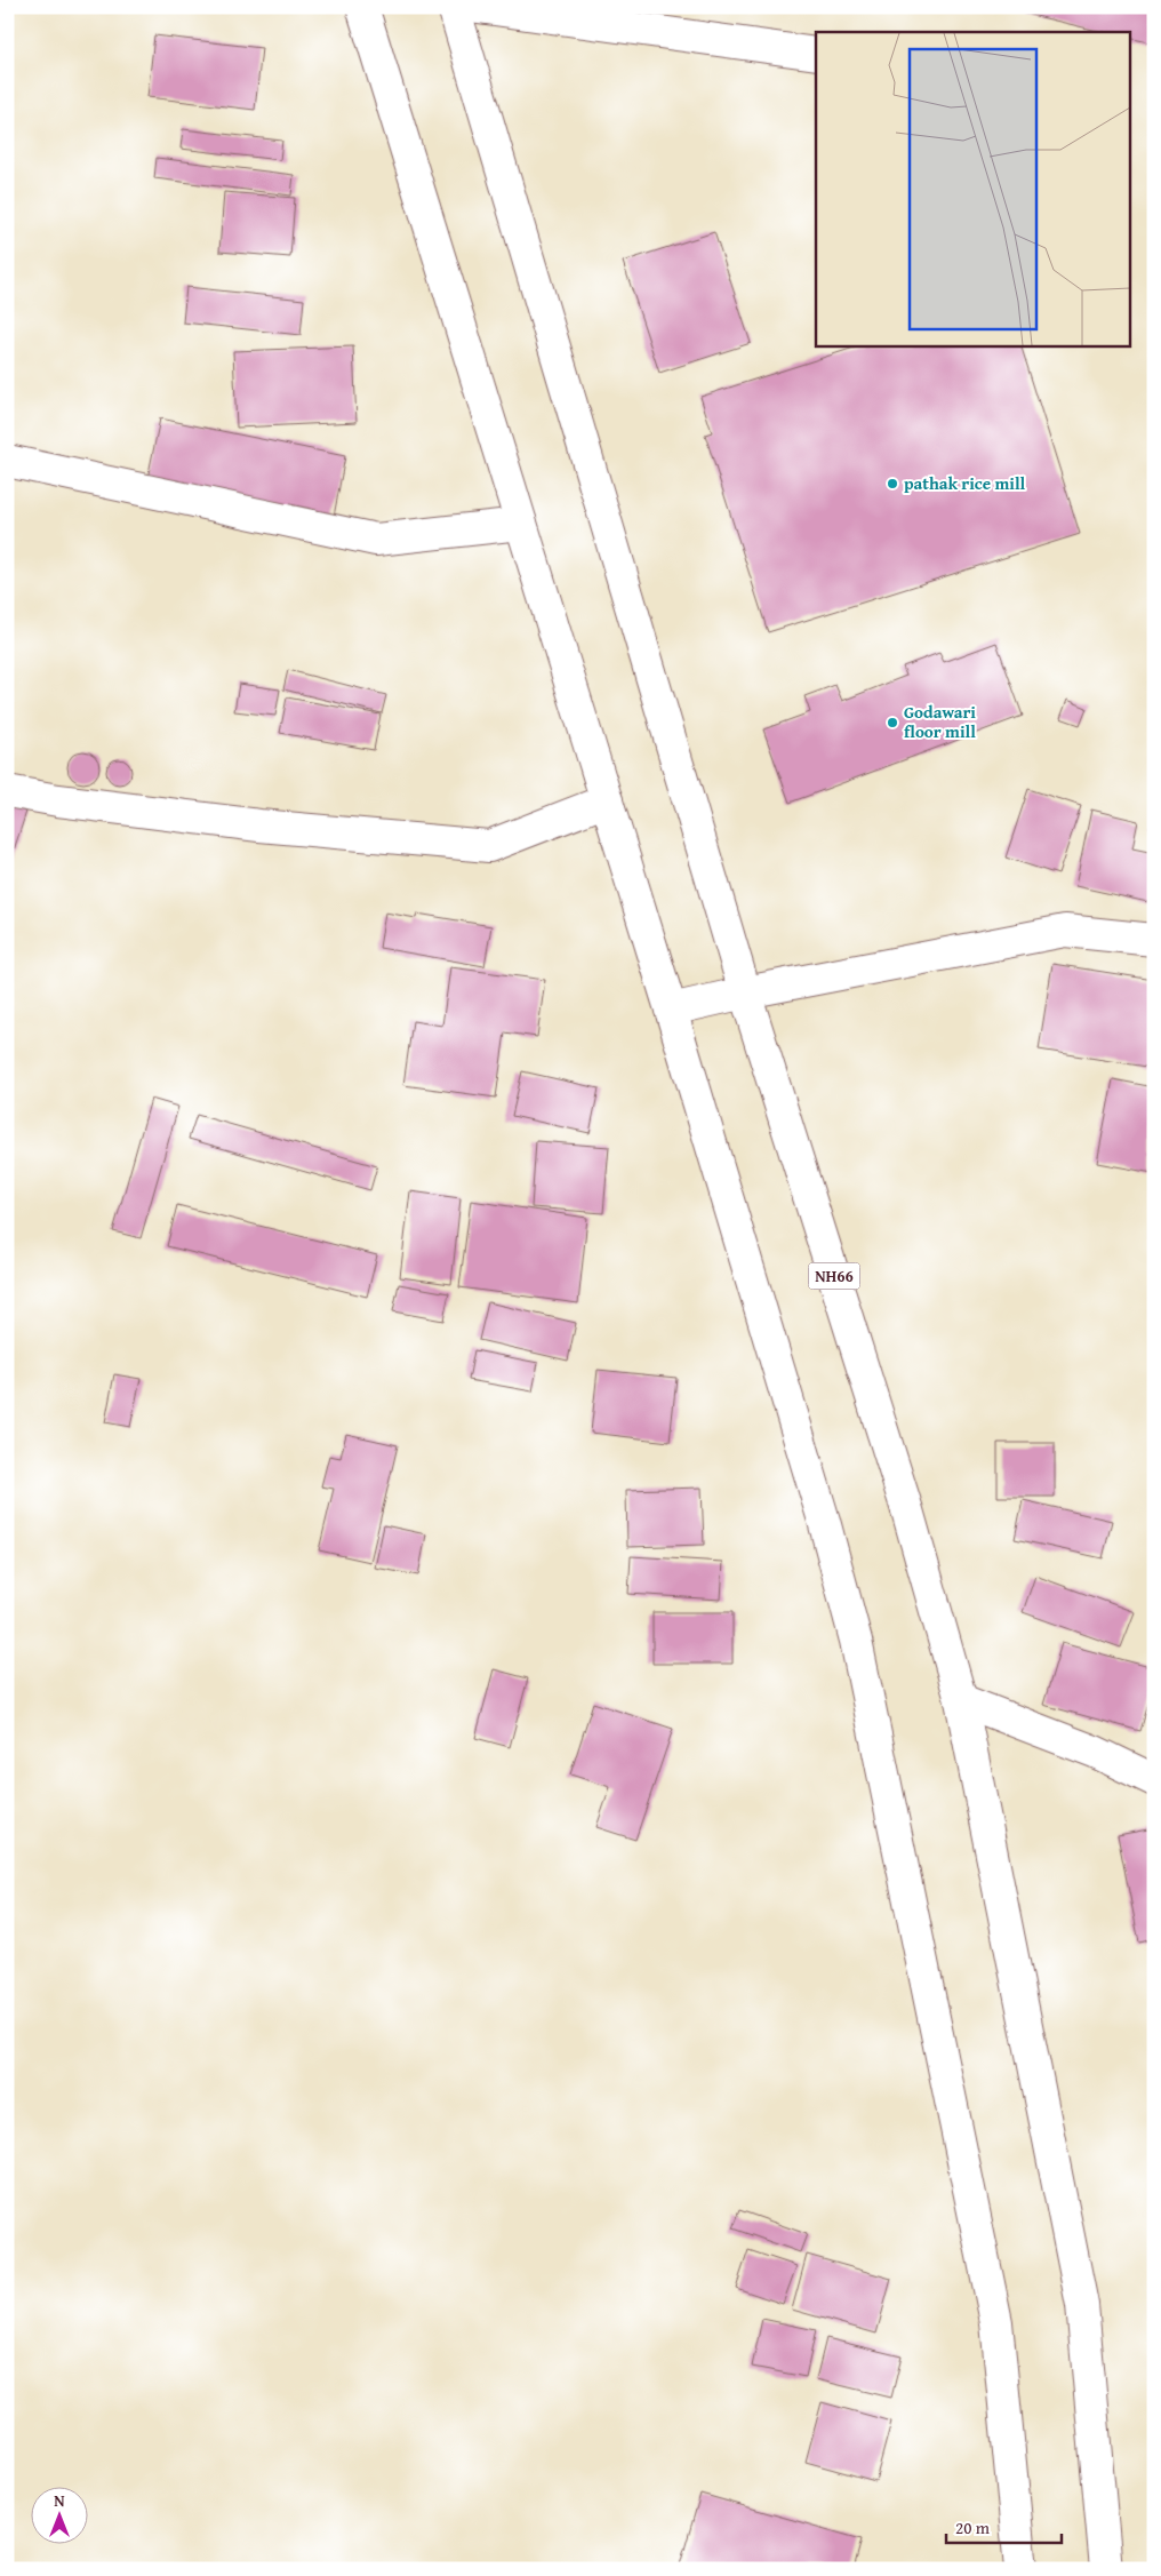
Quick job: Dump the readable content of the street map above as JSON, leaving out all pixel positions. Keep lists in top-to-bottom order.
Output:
{
  "streets": {
    "main road": ["NH66"]
  },
  "places": ["pathak rice mill", "Godawari floor mill"],
  "scale_bar": "20 m",
  "north": "top"
}
